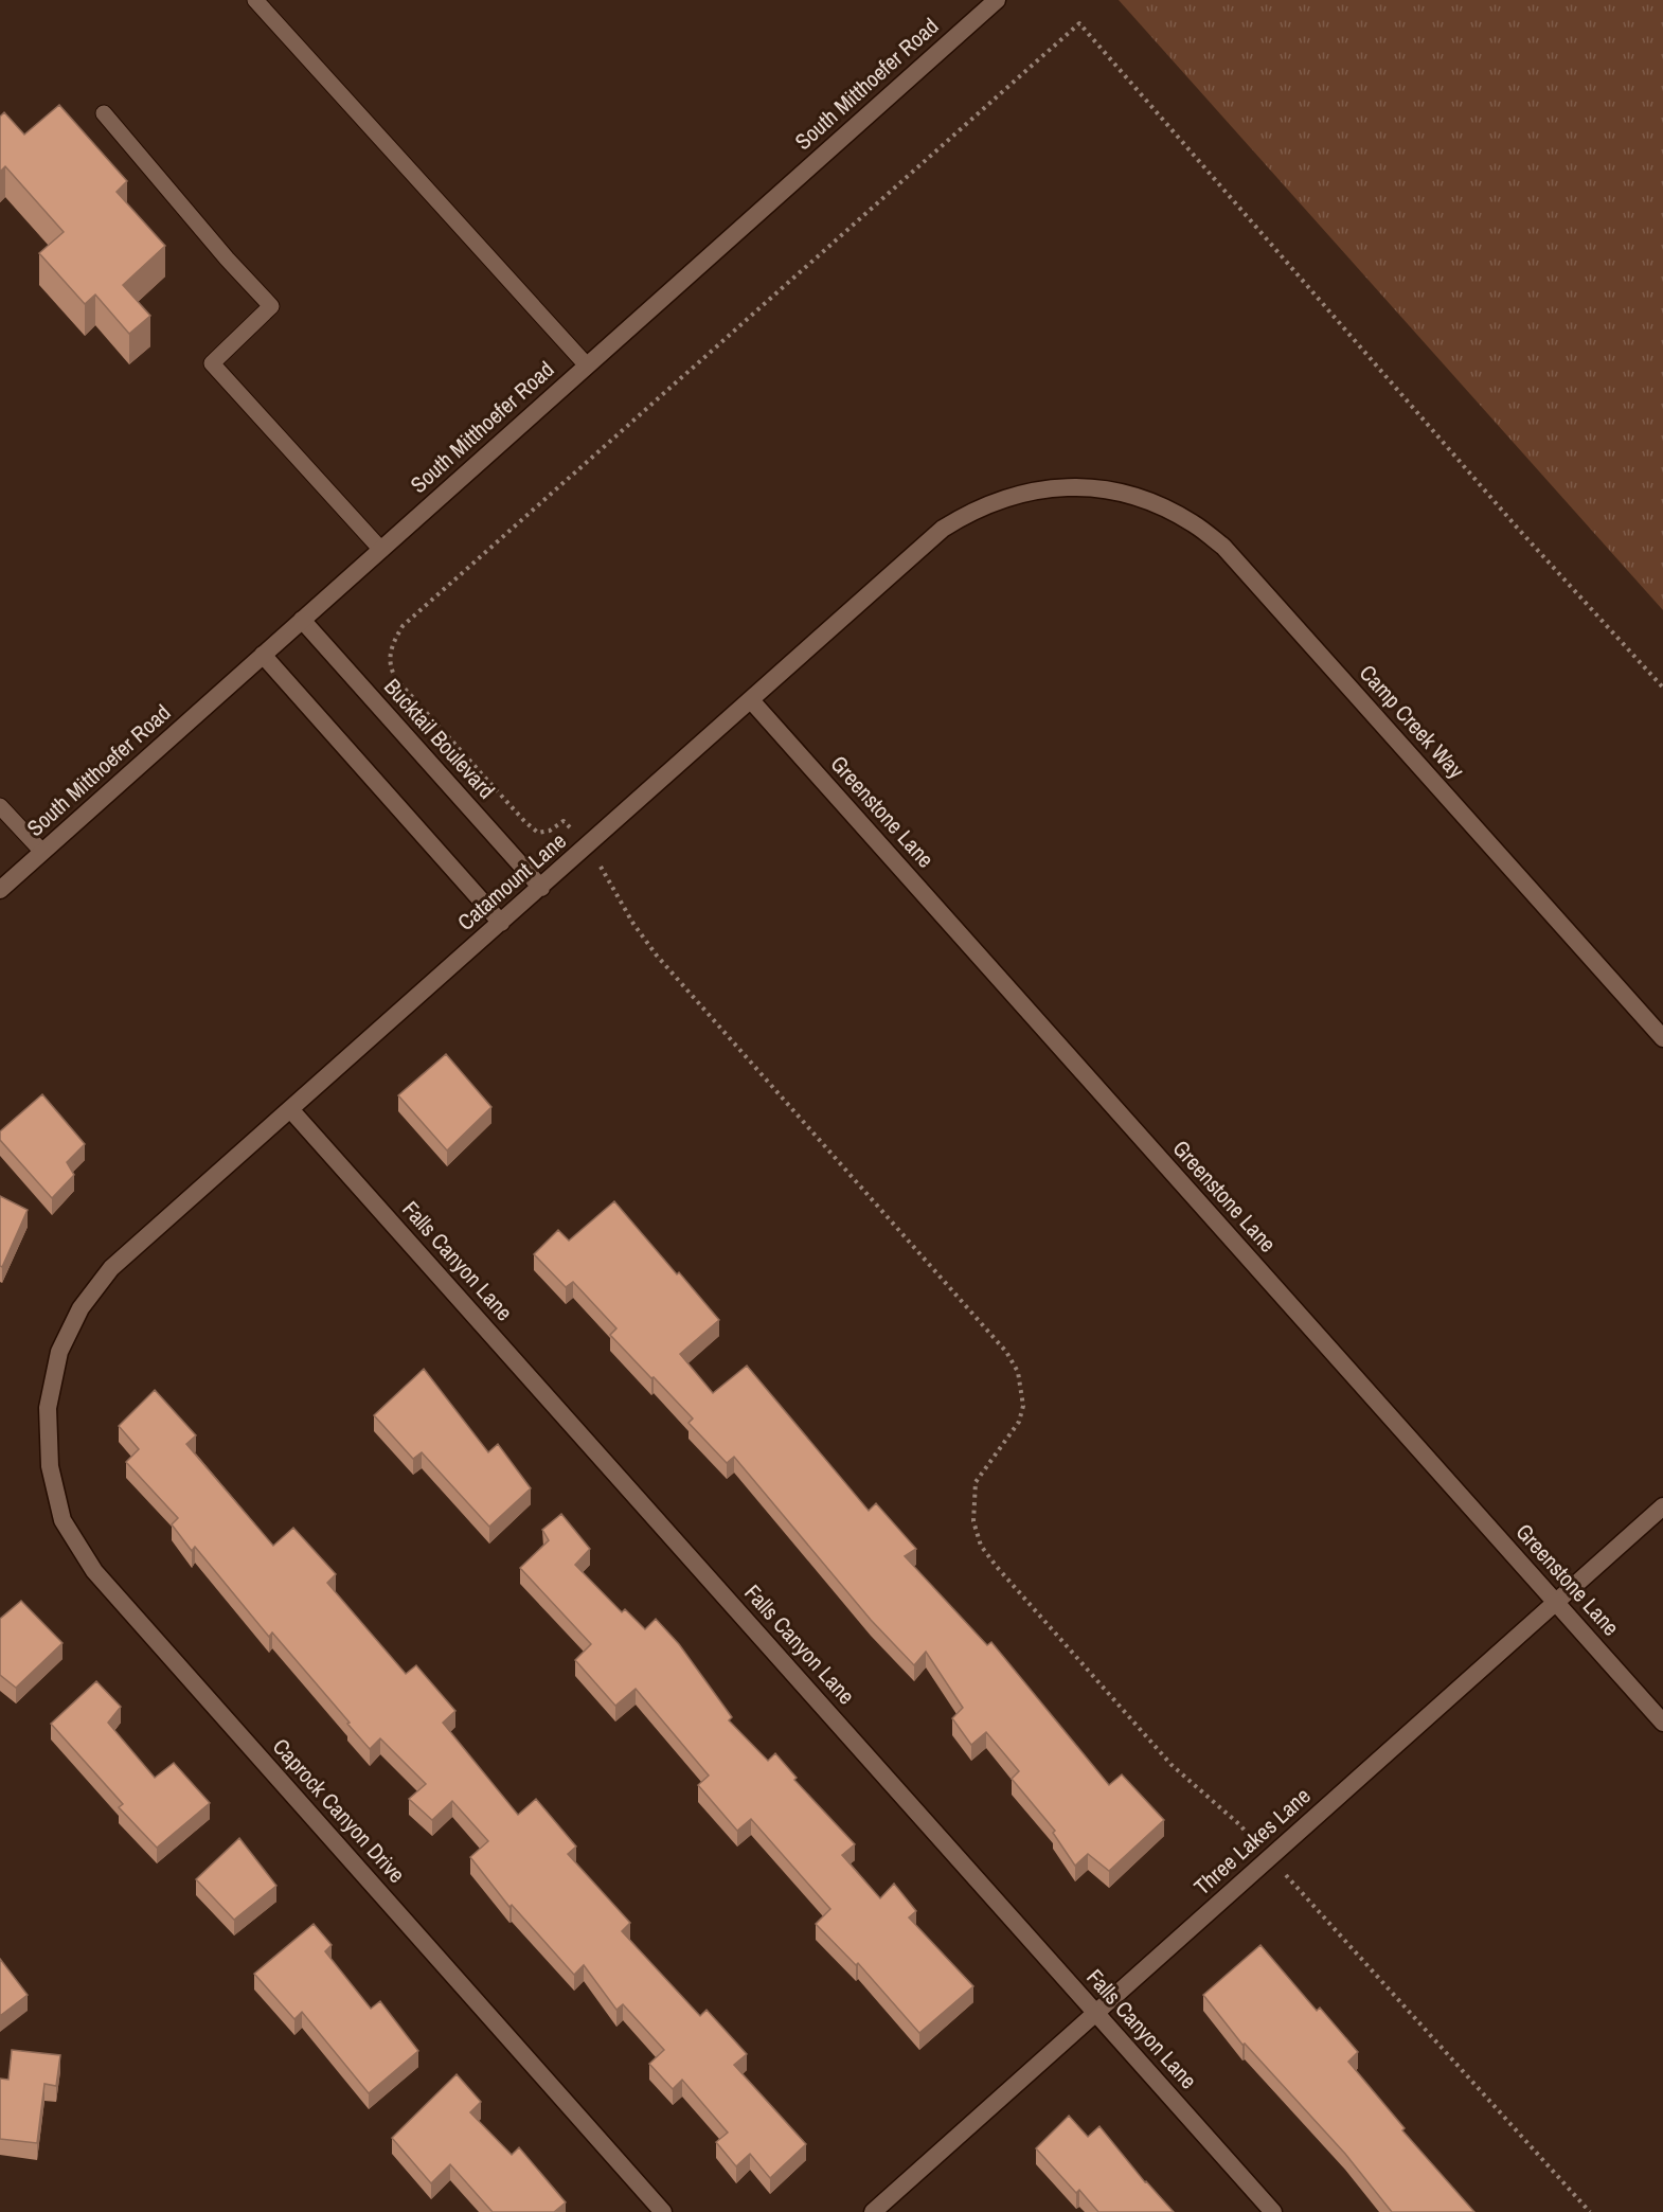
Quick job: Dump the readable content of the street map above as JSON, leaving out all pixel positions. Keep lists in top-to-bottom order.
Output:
{
  "streets": {
    "street": [
      "South Mitthoefer Road",
      "Camp Creek Way",
      "Bucktail Boulevard",
      "Greenstone Lane",
      "Catamount Lane",
      "Falls Canyon Lane",
      "Caprock Canyon Drive",
      "Three Lakes Lane"
    ]
  },
  "crossings": [
    ["South Mitthoefer Road", "Bucktail Boulevard"],
    ["Camp Creek Way", "Catamount Lane"],
    ["Bucktail Boulevard", "Catamount Lane"],
    ["Greenstone Lane", "Catamount Lane"],
    ["Greenstone Lane", "Three Lakes Lane"],
    ["Catamount Lane", "Falls Canyon Lane"],
    ["Catamount Lane", "Caprock Canyon Drive"],
    ["Falls Canyon Lane", "Three Lakes Lane"]
  ]
}
